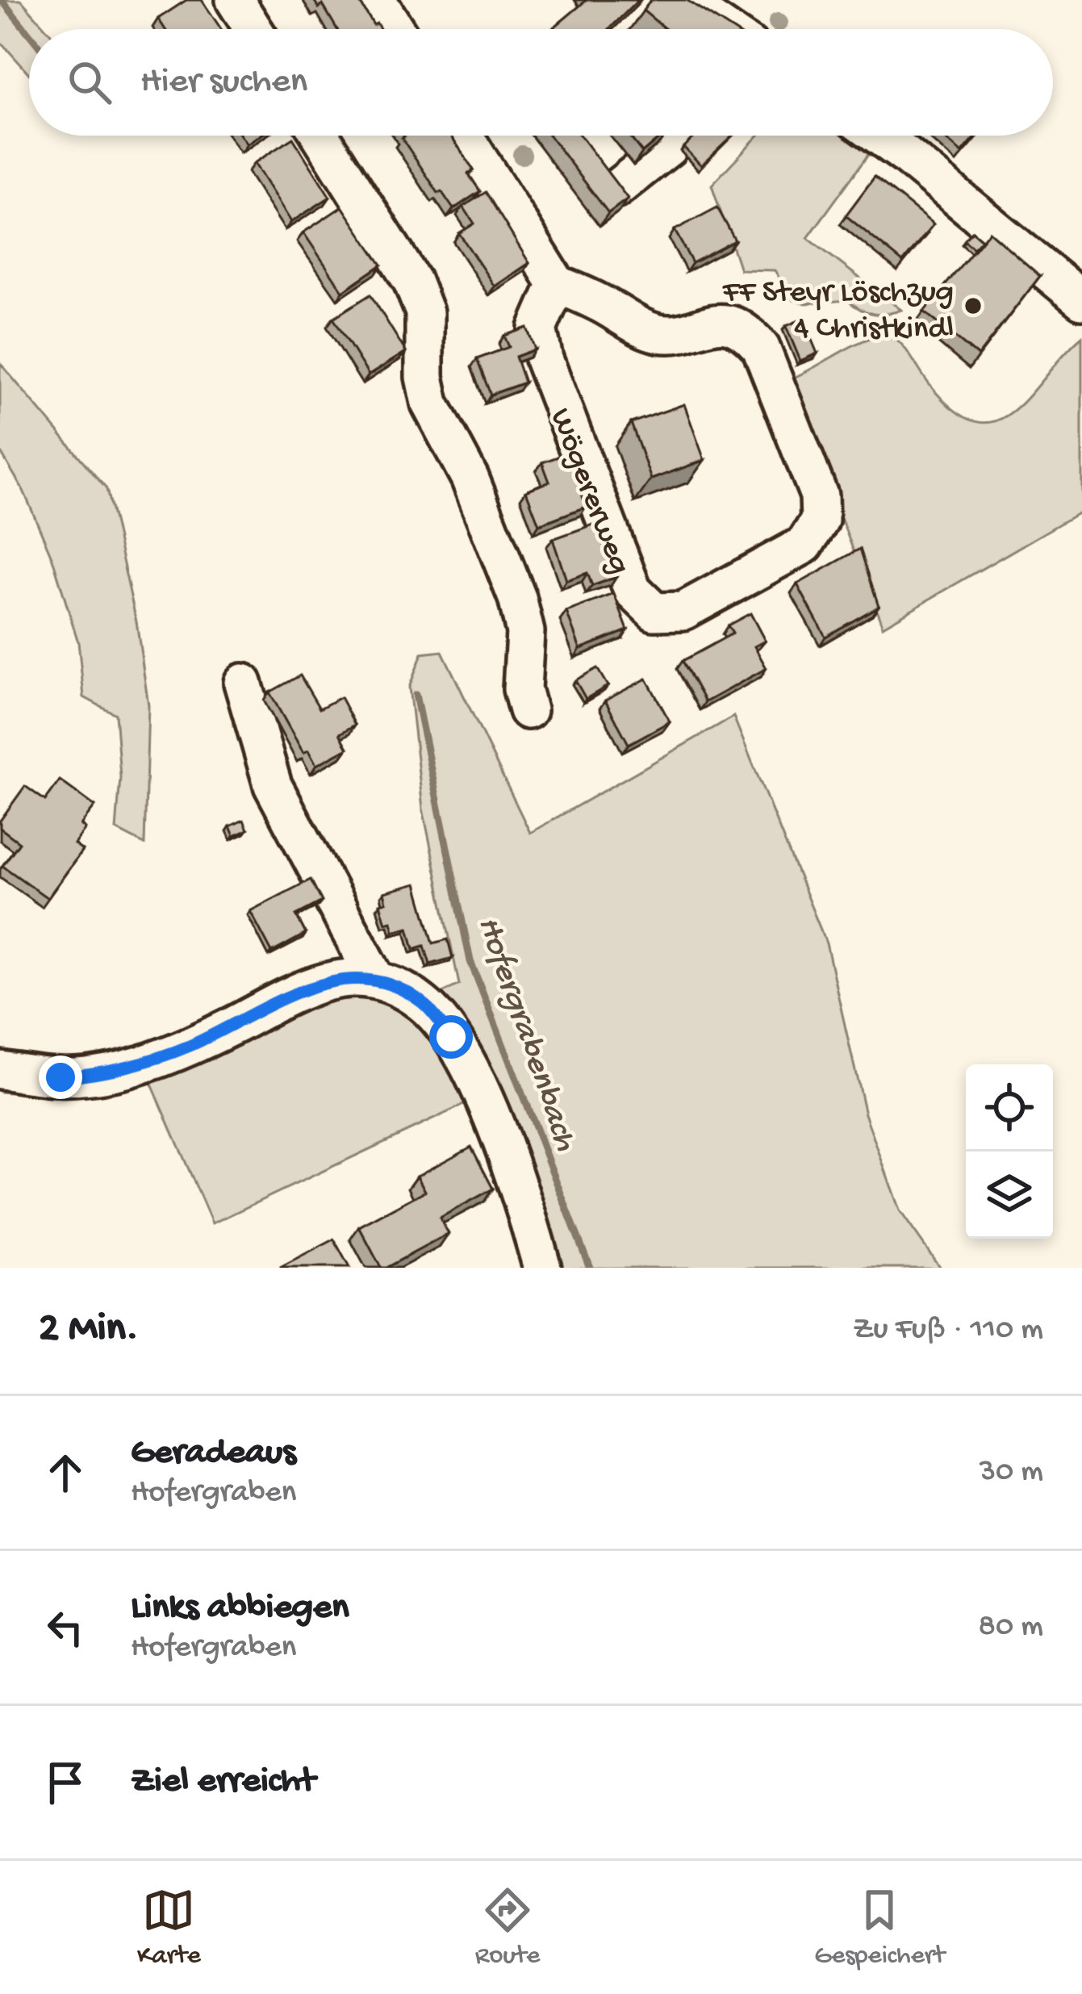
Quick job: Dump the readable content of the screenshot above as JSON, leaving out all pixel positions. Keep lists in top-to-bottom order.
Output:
{
  "streets": {
    "street": ["Wögererweg"]
  },
  "water": ["Hofergrabenbach"],
  "places": ["FF Steyr Löschzug 4 Christkindl"],
  "page": {
    "search": "Hier suchen",
    "heading": ["2 Min.", "Zu Fuß · 110 m"],
    "list": [
      ["Geradeaus", "Hofergraben", "30 m"],
      ["Links abbiegen", "Hofergraben", "80 m"],
      "Ziel erreicht"
    ],
    "nav": ["Karte", "Route", "Gespeichert"]
  }
}
